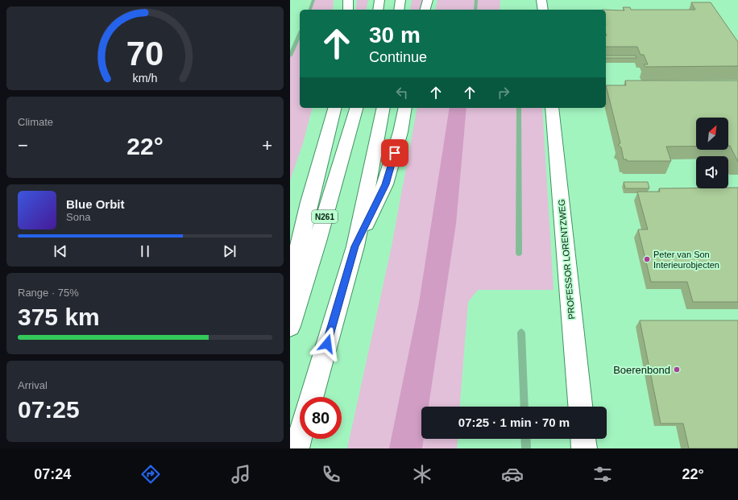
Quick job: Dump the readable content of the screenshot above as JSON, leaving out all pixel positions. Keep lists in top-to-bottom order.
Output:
{
  "streets": {
    "main road": ["N261", "PROFESSOR LORENTZWEG"]
  },
  "places": ["Peter van Son Interieurobjecten", "Boerenbond"],
  "north": "top right",
  "page": {
    "turn": ["30 m", "Continue"],
    "tile": [
      "Climate",
      ["Range · 75%", "375 km"],
      ["Arrival", "07:25"]
    ],
    "heat": ["−", "22°", "+"],
    "song": ["Blue Orbit", "Sona"],
    "limit": "80",
    "trip": "07:25 · 1 min · 70 m",
    "tabs": ["07:24", "22°"],
    "gauge": ["70", "km/h"]
  }
}
